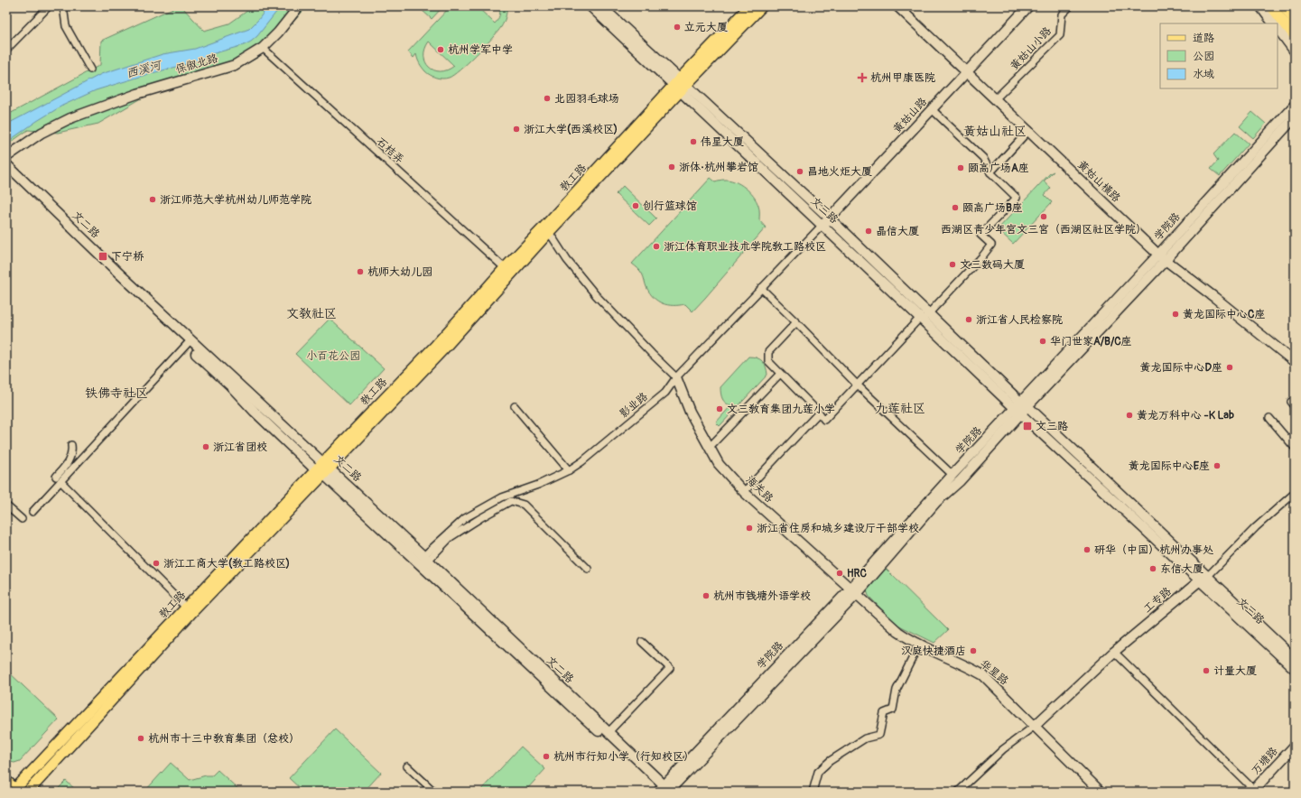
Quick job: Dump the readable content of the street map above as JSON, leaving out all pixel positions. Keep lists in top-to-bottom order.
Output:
{
  "streets": {
    "main road": [
      "保俶北路",
      "黄姑山路",
      "教工路",
      "黄姑山横路",
      "文三路",
      "文二路",
      "学院路",
      "海关路",
      "工专路",
      "华星路",
      "万塘路"
    ],
    "street": ["黄姑山小路", "石桔弄", "影业路"]
  },
  "crossings": [
    ["黄姑山小路", "黄姑山横路"],
    ["保俶北路", "石桔弄"],
    ["黄姑山路", "黄姑山横路"],
    ["黄姑山路", "文三路"],
    ["黄姑山路", "影业路"],
    ["石桔弄", "教工路"],
    ["教工路", "文三路"],
    ["教工路", "文二路"],
    ["黄姑山横路", "学院路"],
    ["文三路", "学院路"],
    ["文三路", "影业路"],
    ["文三路", "工专路"],
    ["文二路", "学院路"],
    ["文二路", "影业路"],
    ["学院路", "海关路"],
    ["学院路", "华星路"],
    ["影业路", "海关路"],
    ["海关路", "华星路"],
    ["工专路", "华星路"]
  ],
  "districts": [
    "黄姑山社区",
    "文教社区",
    "铁佛寺社区",
    "九莲社区"
  ],
  "water": ["西溪河"],
  "parks": ["小百花公园"],
  "places": {
    "other": [
      "立元大厦",
      "杭州学军中学",
      "北园羽毛球场",
      "浙江大学(西溪校区)",
      "伟星大厦",
      "浙体·杭州攀岩馆",
      "颐高广场A座",
      "昌地火炬大厦",
      "浙江师范大学杭州幼儿师范学院",
      "创行篮球馆",
      "颐高广场B座",
      "西湖区青少年宫文三宫（西湖区社区学院）",
      "晶信大厦",
      "浙江体育职业技术学院教工路校区",
      "文三数码大厦",
      "杭师大幼儿园",
      "黄龙国际中心C座",
      "浙江省人民检察院",
      "华门世家A/B/C座",
      "黄龙国际中心D座",
      "文三教育集团九莲小学",
      "黄龙万科中心 -K Lab",
      "浙江省团校",
      "黄龙国际中心E座",
      "浙江省住房和城乡建设厅干部学校",
      "研华（中国）杭州办事处",
      "浙江工商大学(教工路校区)",
      "东信大厦",
      "HRC",
      "杭州市钱塘外语学校",
      "汉庭快捷酒店",
      "计量大厦",
      "杭州市十三中教育集团（总校）",
      "杭州市行知小学（行知校区）"
    ],
    "health": ["杭州甲康医院"],
    "transit": ["下宁桥", "文三路"]
  },
  "legend": ["道路", "公园", "水域"]
}
